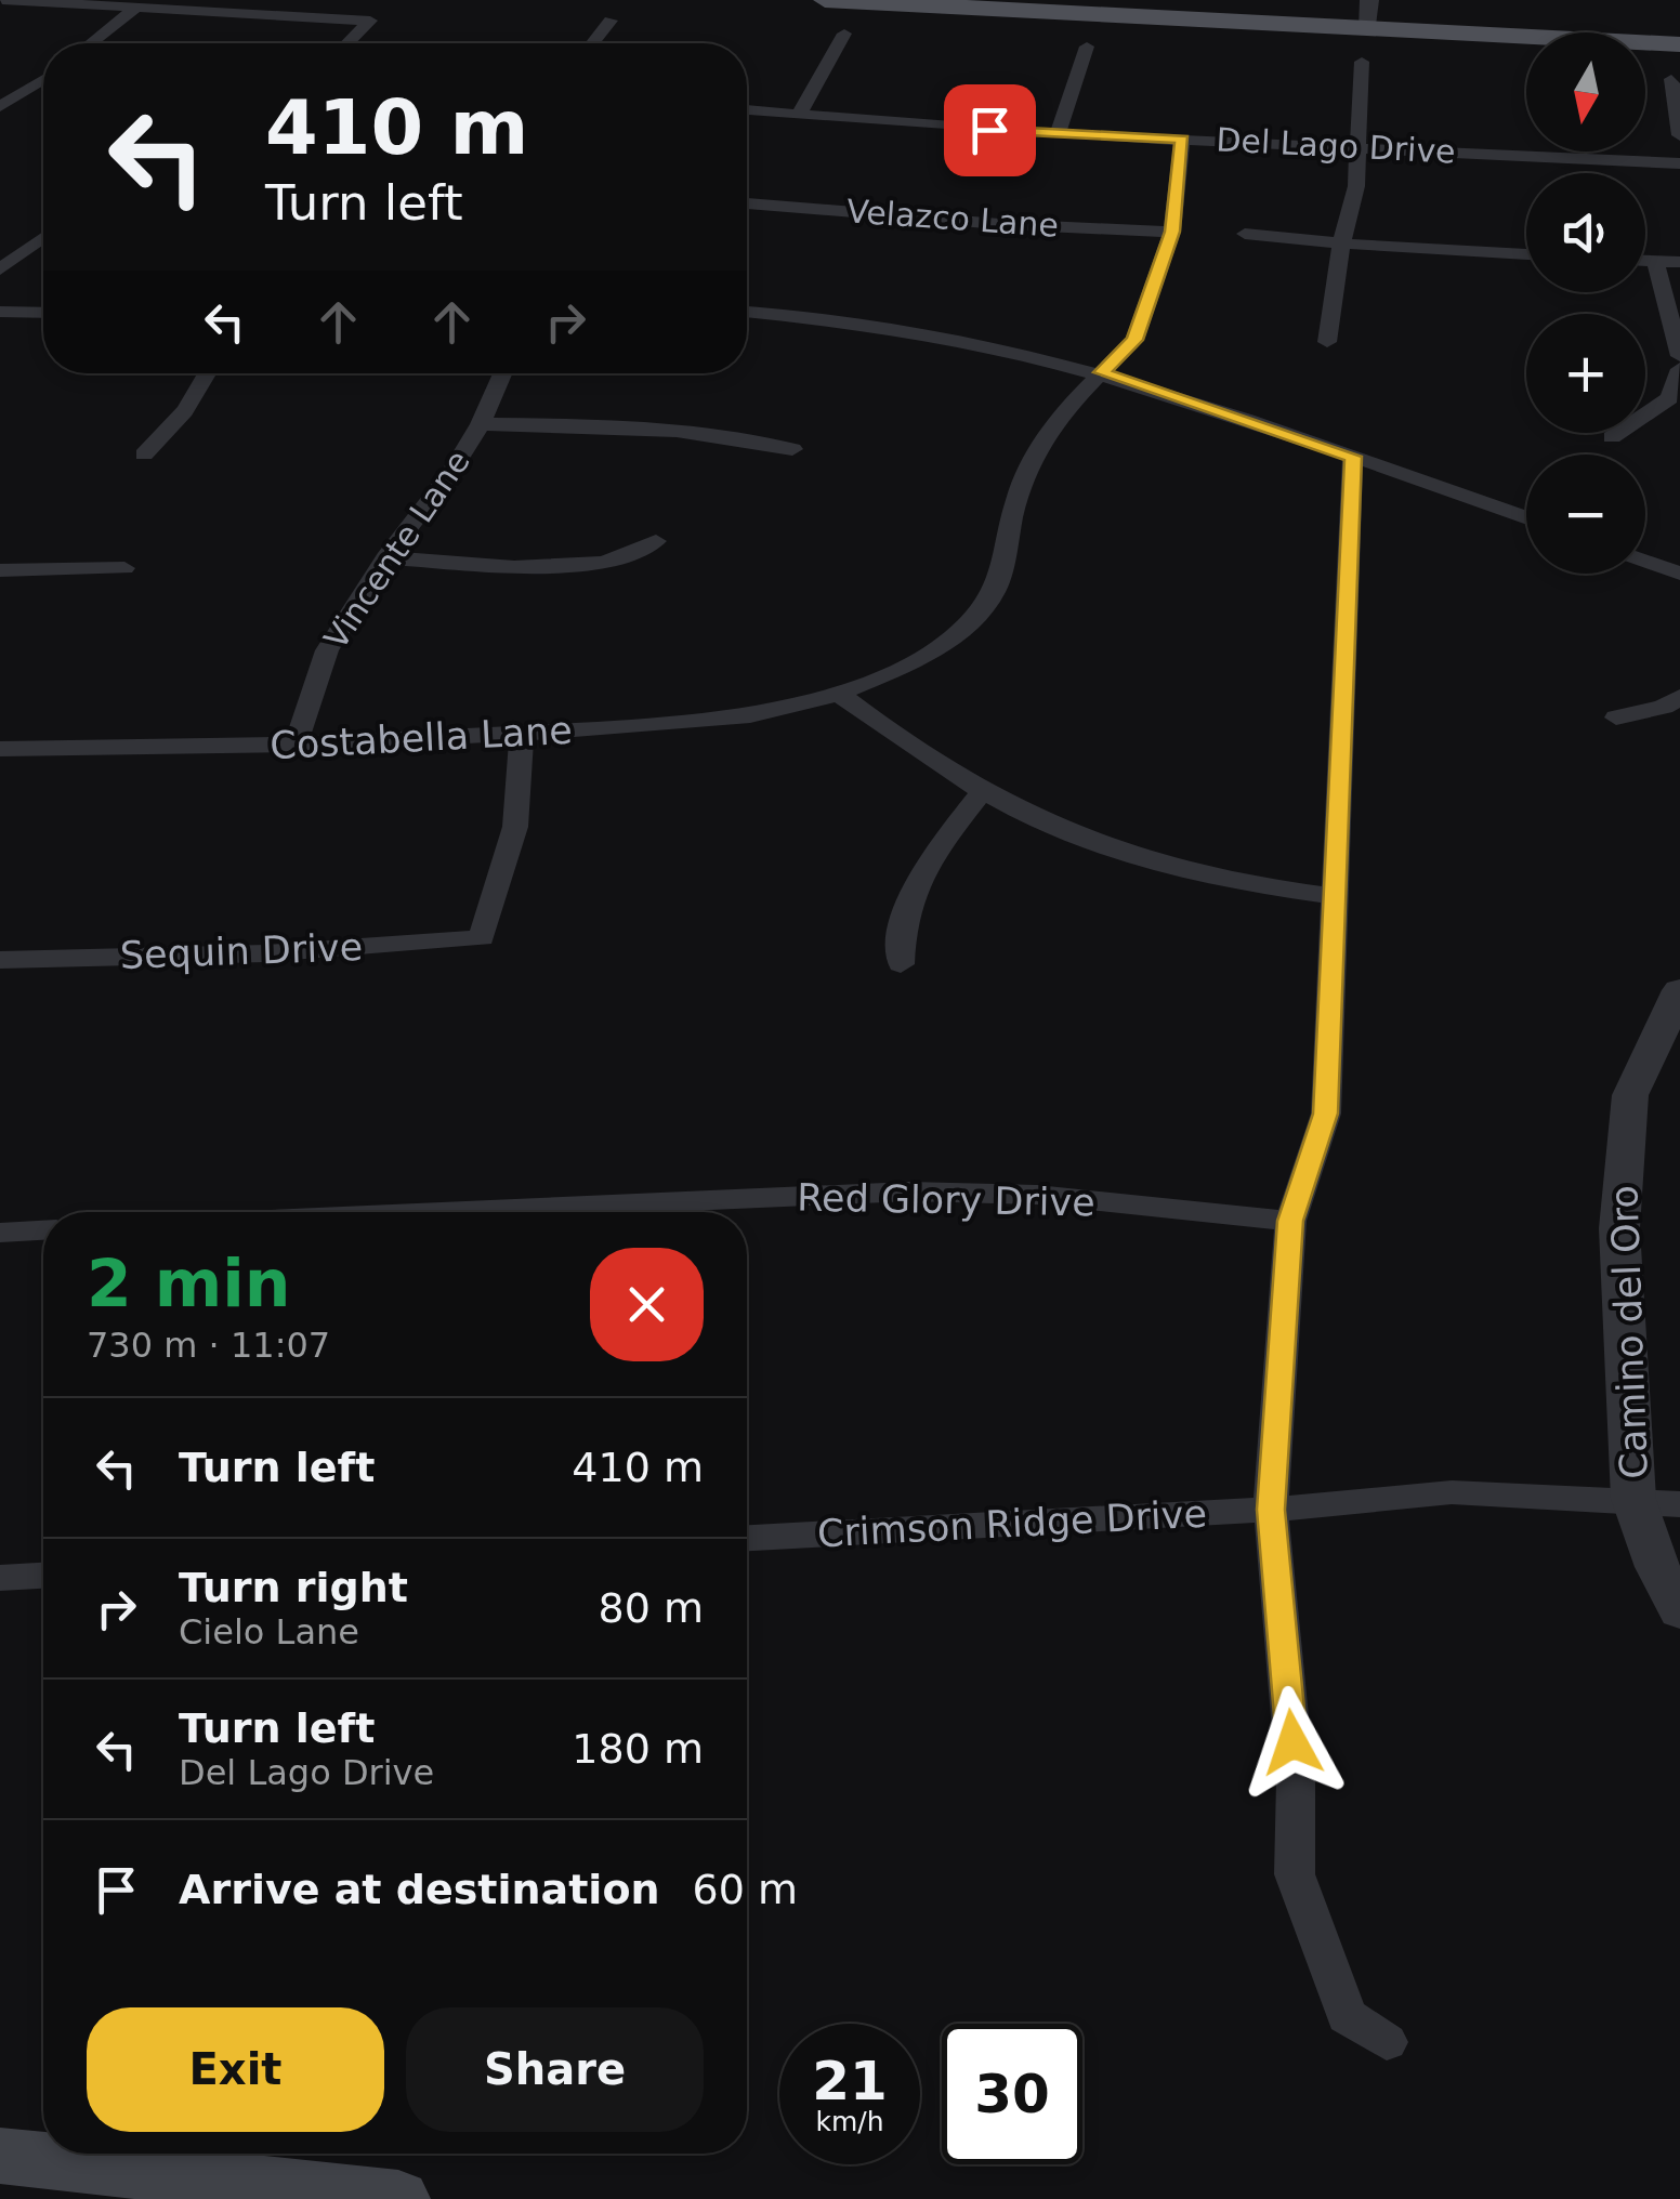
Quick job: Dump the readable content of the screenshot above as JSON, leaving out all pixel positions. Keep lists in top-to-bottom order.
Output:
{
  "streets": {
    "street": [
      "Del Lago Drive",
      "Velazco Lane",
      "Vincente Lane",
      "Costabella Lane",
      "Sequin Drive",
      "Red Glory Drive",
      "Camino del Oro",
      "Crimson Ridge Drive"
    ]
  },
  "crossings": [
    ["Del Lago Drive", "Costabella Lane"],
    ["Velazco Lane", "Costabella Lane"],
    ["Vincente Lane", "Costabella Lane"],
    ["Costabella Lane", "Sequin Drive"],
    ["Camino del Oro", "Crimson Ridge Drive"]
  ],
  "north": "bottom",
  "page": {
    "map_buttons": ["+", "−"],
    "turn": ["410 m", "Turn left"],
    "heading": ["2 min", "730 m · 11:07"],
    "list": [
      {
        "name": "Turn left",
        "value": "410 m"
      },
      {
        "name": "Turn right",
        "note": "Cielo Lane",
        "value": "80 m"
      },
      {
        "name": "Turn left",
        "note": "Del Lago Drive",
        "value": "180 m"
      },
      {
        "name": "Arrive at destination",
        "value": "60 m"
      }
    ],
    "buttons": ["Exit", "Share"],
    "speed": "21 km/h",
    "limit": "30"
  }
}
